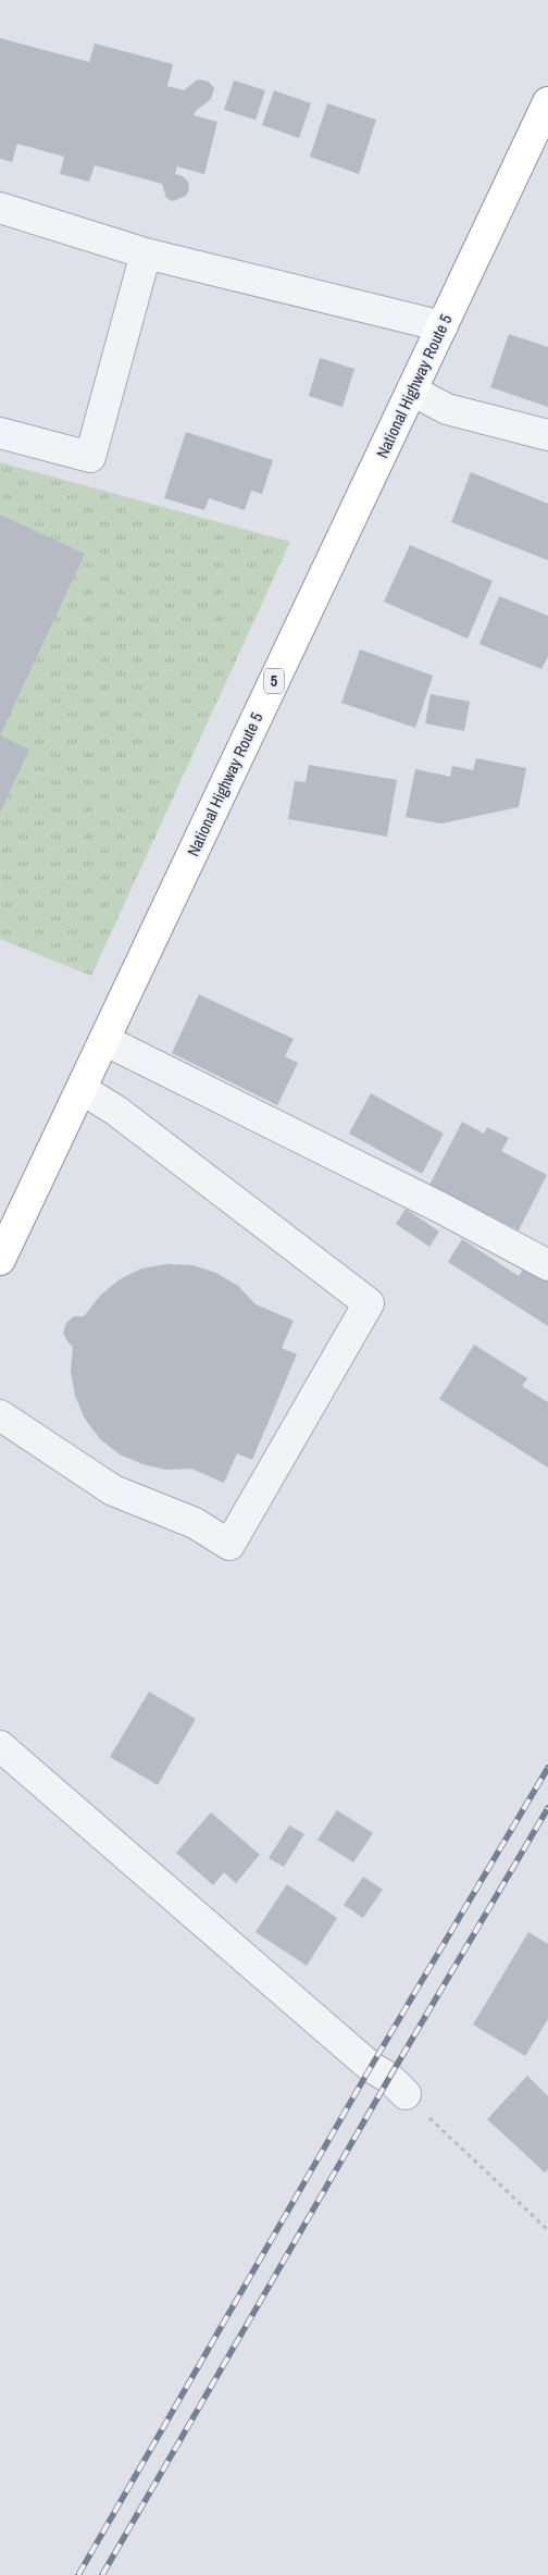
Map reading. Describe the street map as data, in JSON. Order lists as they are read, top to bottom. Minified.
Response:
{"streets":{"highway":["National Highway Route 5","5"]}}
